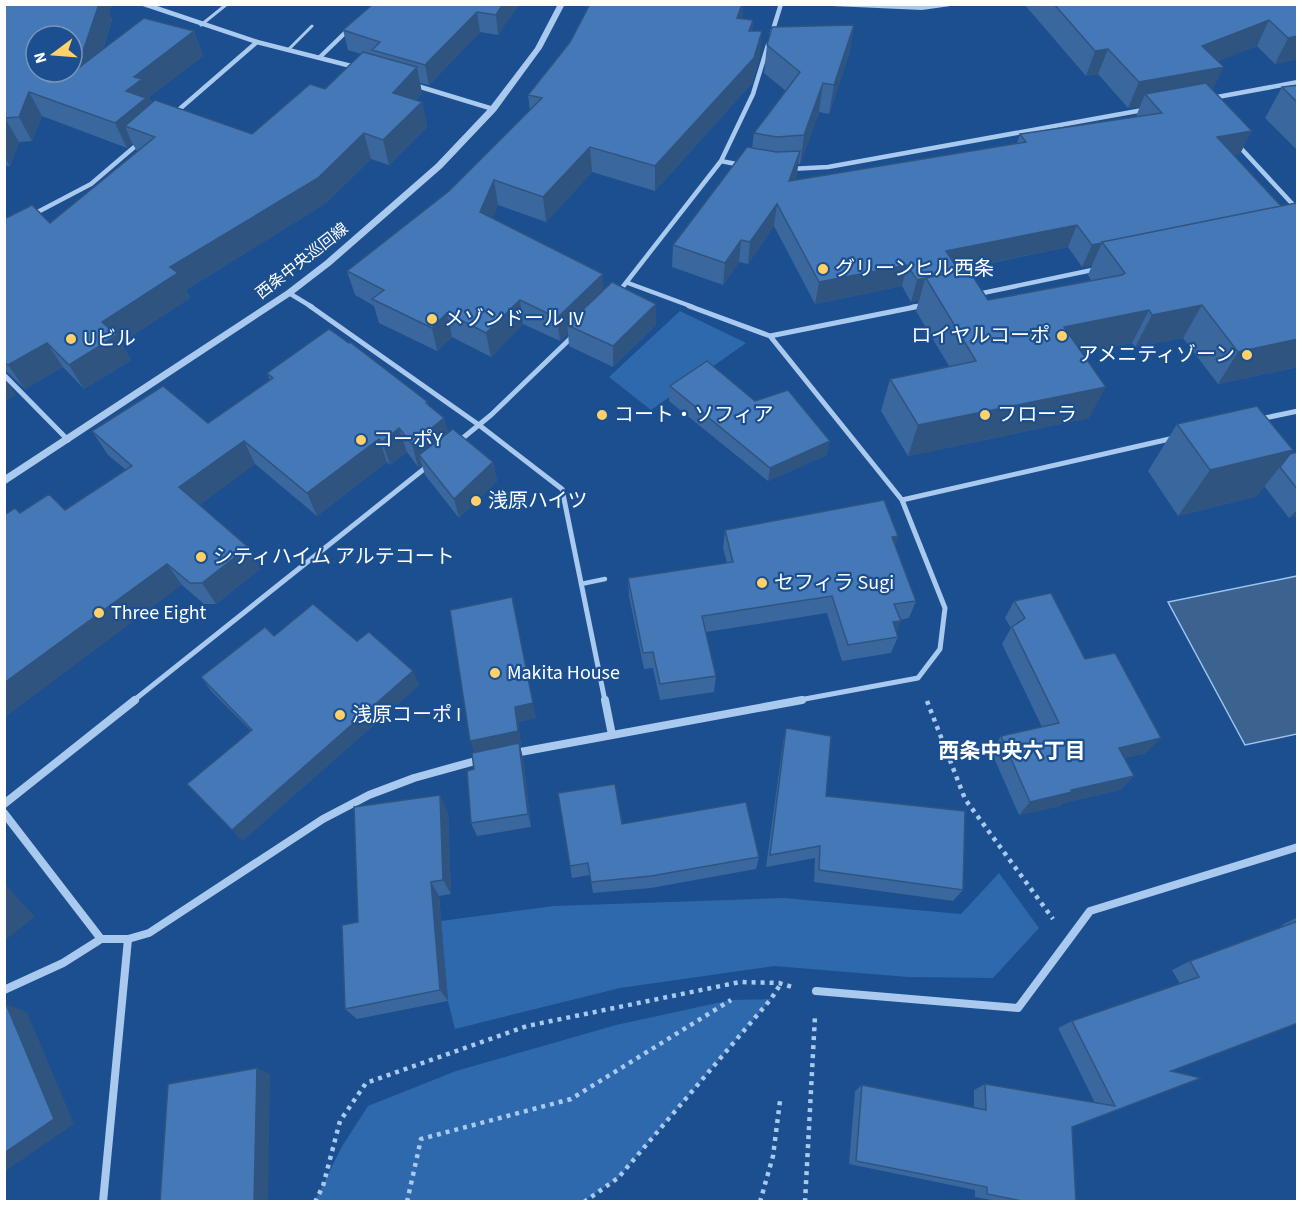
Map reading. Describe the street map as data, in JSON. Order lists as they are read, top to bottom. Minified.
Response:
{"streets":{"street":["西条中央巡回線"]},"districts":["西条中央六丁目"],"places":["グリーンヒル西条","メゾンドール IV","ロイヤルコーポ","Uビル","アメニティゾーン","コート・ソフィア","フローラ","コーポY","浅原ハイツ","シティハイム アルテコート","セフィラ Sugi","Three Eight","Makita House","浅原コーポ I"],"north":"left"}
